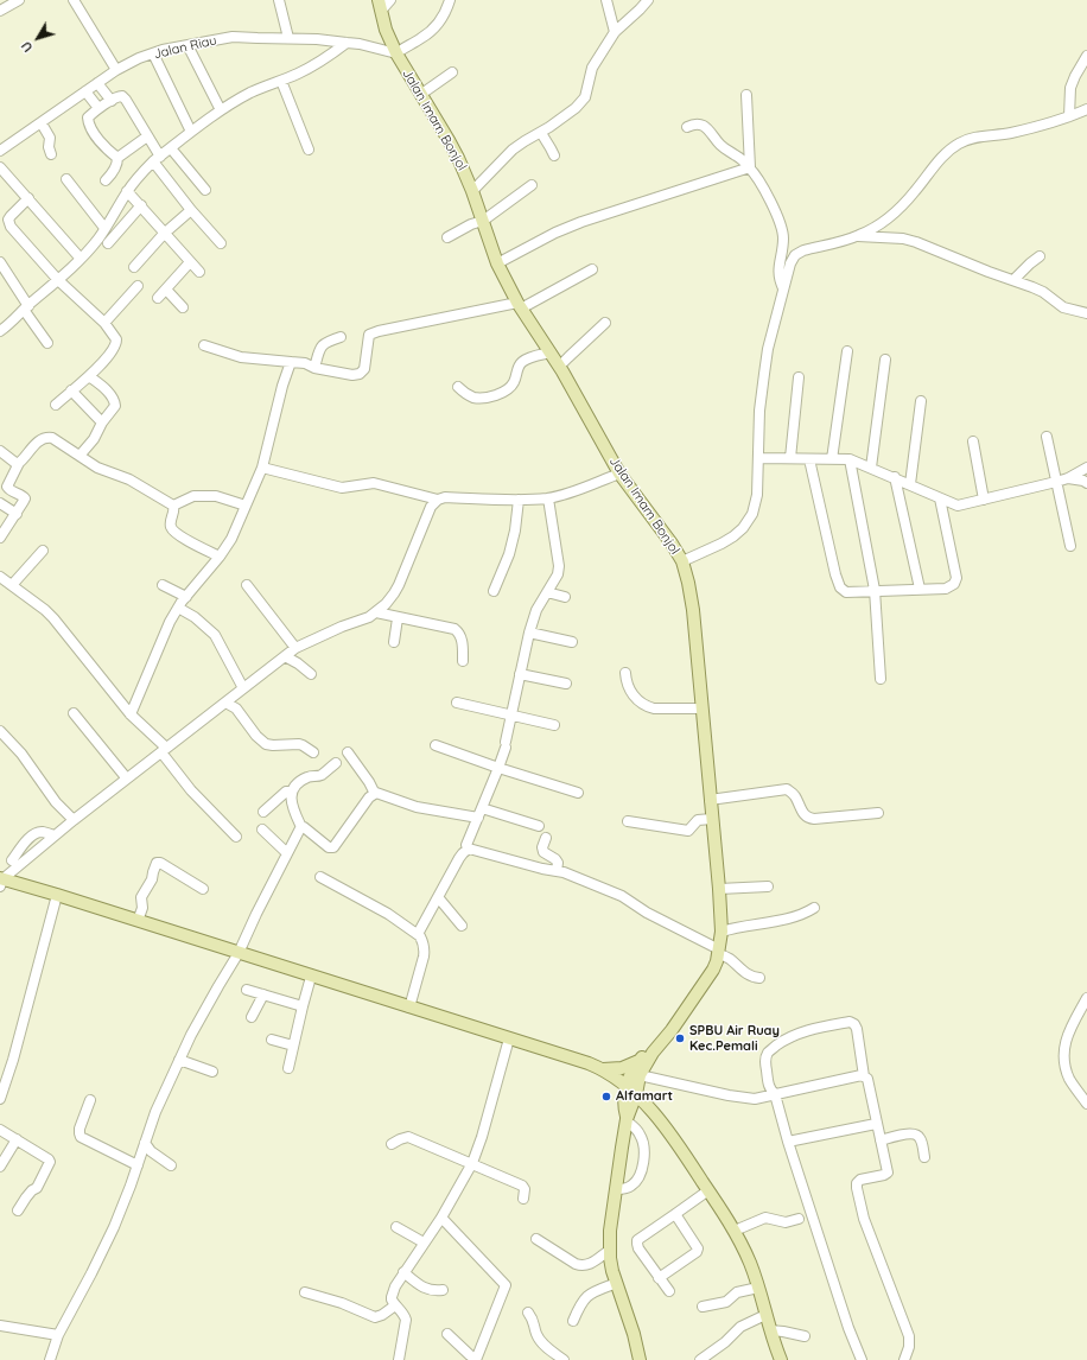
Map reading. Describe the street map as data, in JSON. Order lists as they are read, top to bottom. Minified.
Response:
{"streets":{"main road":["Jalan Imam Bonjol"],"street":["Jalan Riau"]},"crossings":[["Jalan Riau","Jalan Imam Bonjol"]],"places":["SPBU Air Ruay Kec.Pemali","Alfamart"],"north":"bottom left"}
